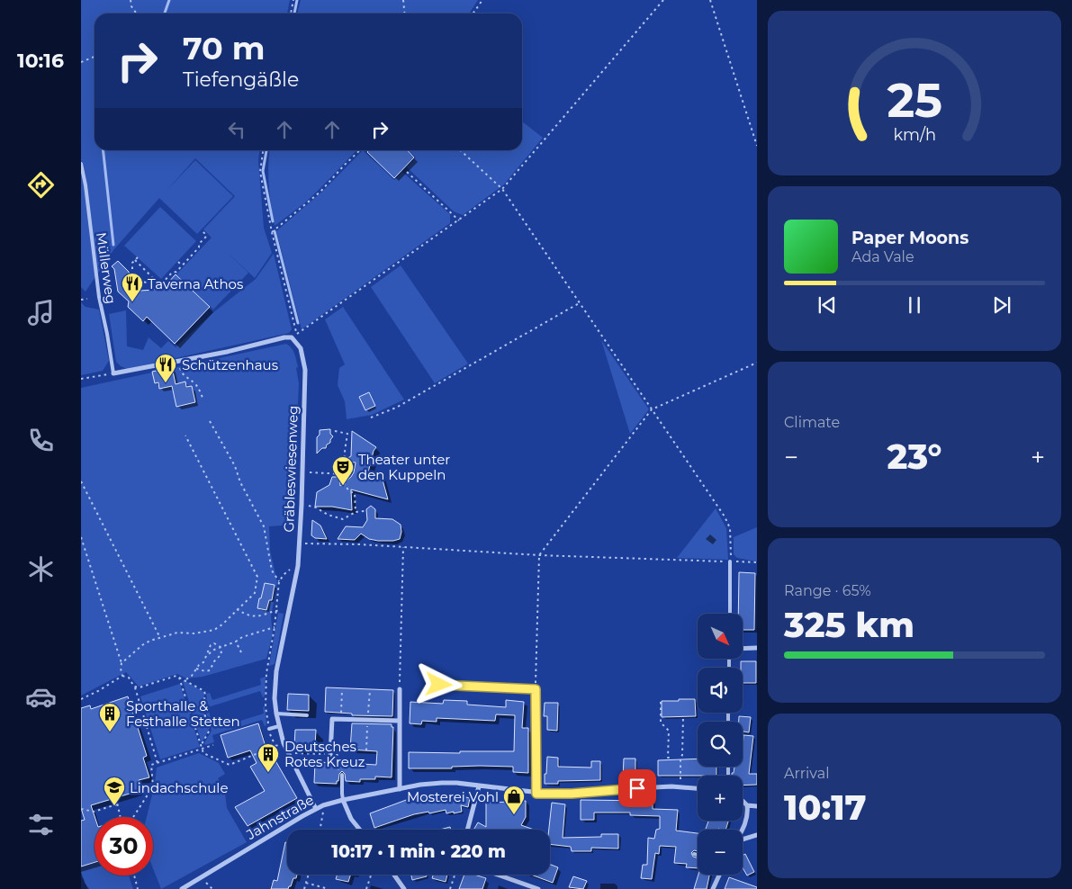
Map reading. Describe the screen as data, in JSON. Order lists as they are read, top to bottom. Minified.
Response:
{"streets":{"street":["Gräbleswiesenweg","Jahnstraße"],"lane":["Müllerweg"]},"crossings":[["Müllerweg","Gräbleswiesenweg"],["Gräbleswiesenweg","Jahnstraße"]],"places":{"restaurant":["Taverna Athos","Schützenhaus"],"theatre":["Theater unter den Kuppeln"],"building":["Sporthalle & Festhalle Stetten","Deutsches Rotes Kreuz"],"school or university":["Lindachschule"],"shop":["Mosterei Vohl"]},"north":"bottom right","page":{"tabs":"10:16","turn":["70 m","Tiefengäßle"],"song":["Paper Moons","Ada Vale"],"tile":["Climate",["Range · 65%","325 km"],["Arrival","10:17"]],"heat":["−","23°","+"],"map_buttons":["+","−"],"limit":"30","trip":"10:17 · 1 min · 220 m","gauge":["25","km/h"]}}
